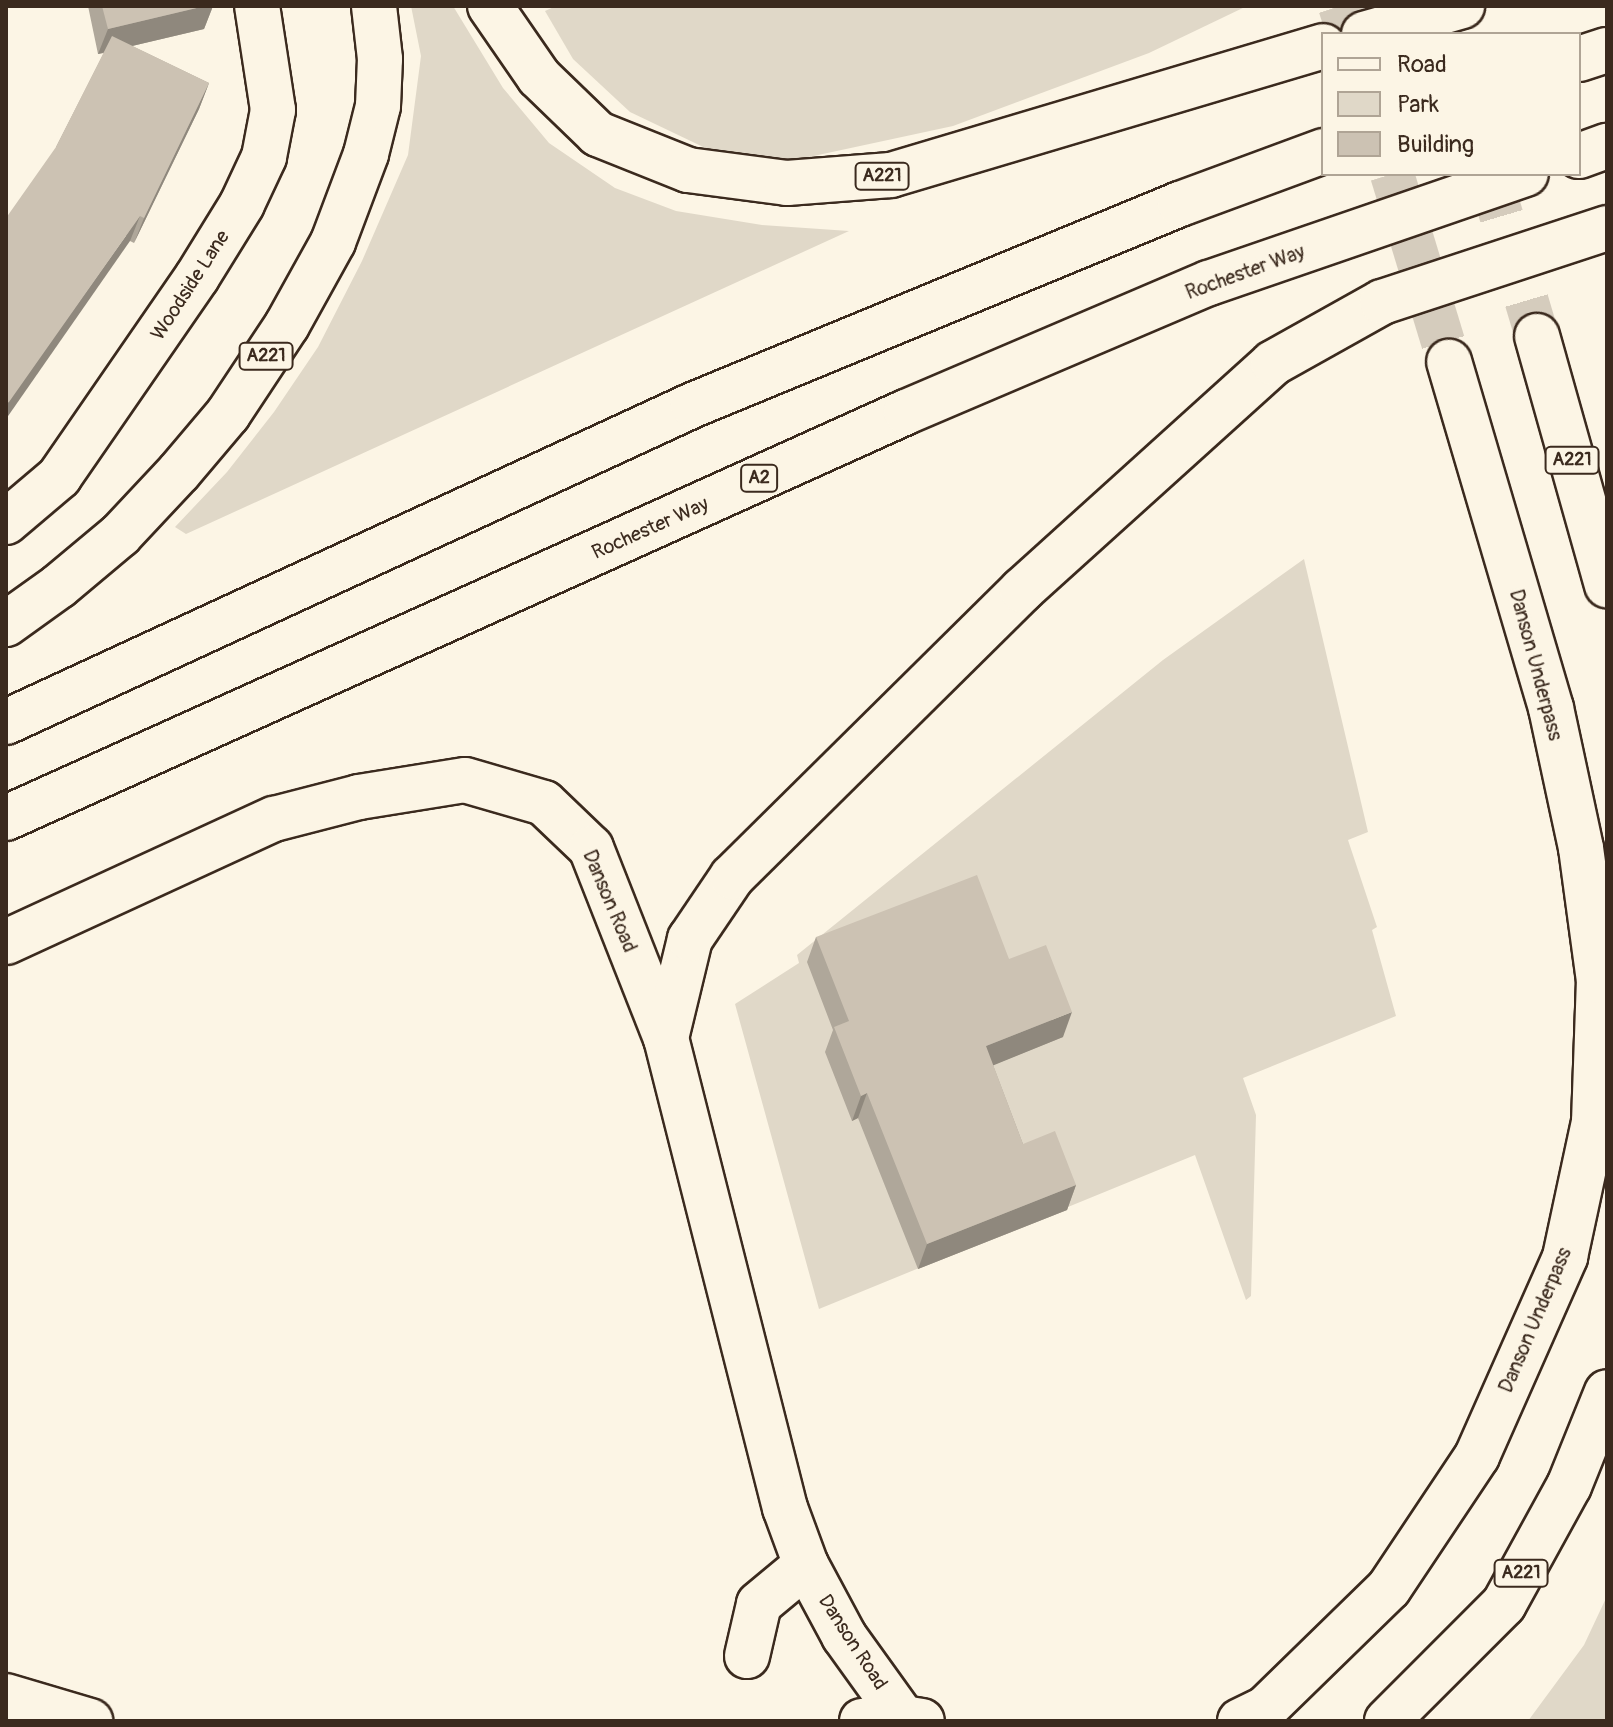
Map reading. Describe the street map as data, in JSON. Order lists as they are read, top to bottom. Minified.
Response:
{"streets":{"main road":["A221","Rochester Way","Woodside Lane","A2","Danson Underpass","Danson Road"]},"legend":["Road","Park","Building"]}
